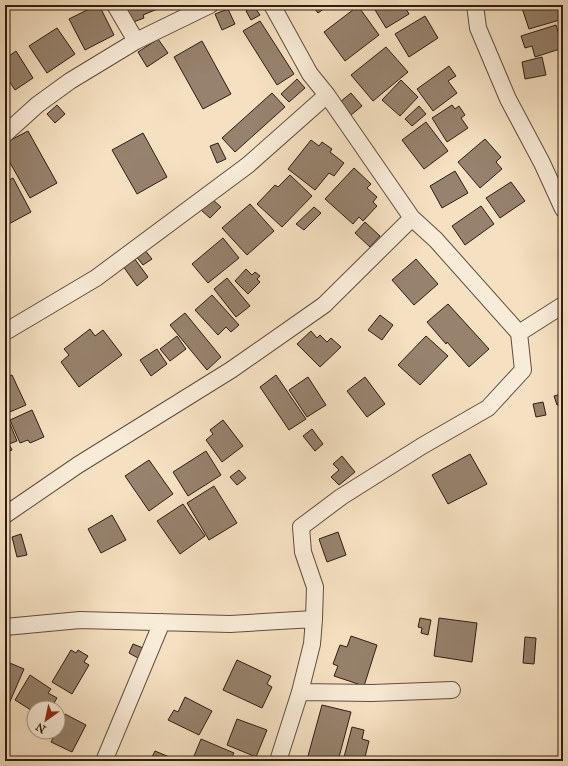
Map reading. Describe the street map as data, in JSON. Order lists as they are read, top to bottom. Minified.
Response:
{"north":"bottom left"}
